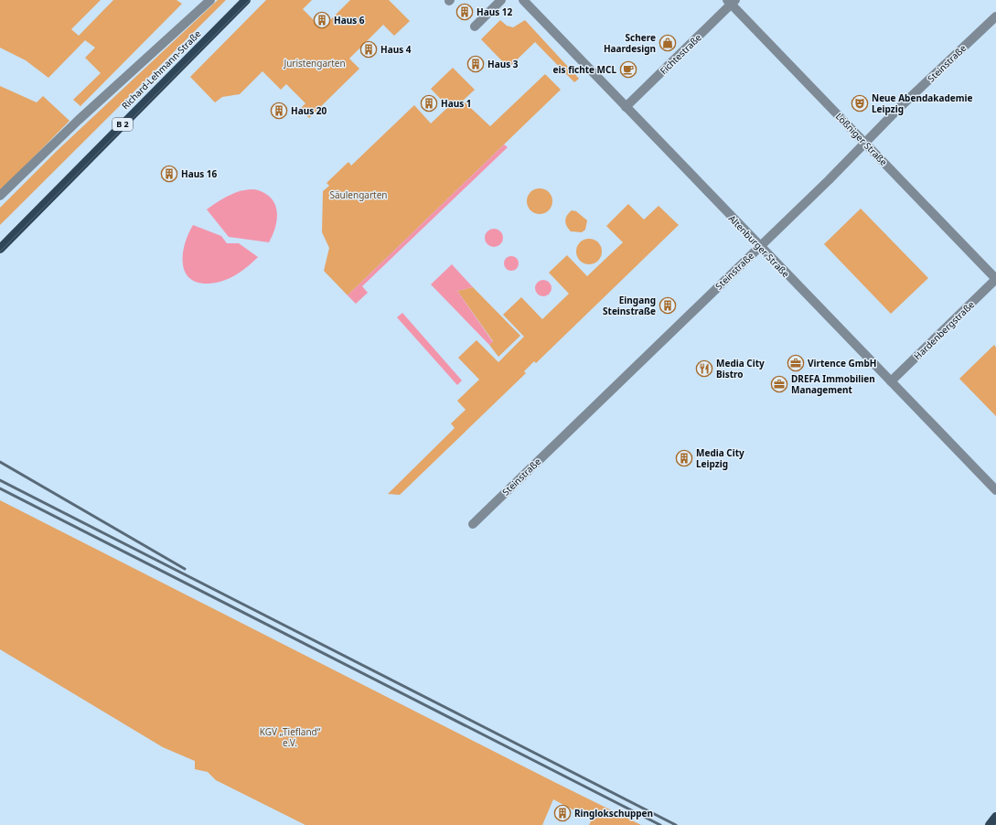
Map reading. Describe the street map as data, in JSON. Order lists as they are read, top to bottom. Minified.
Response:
{"streets":{"main road":["Richard-Lehmann-Straße","B 2"],"street":["Fichtestraße","Steinstraße","Lößniger Straße","Altenburger Straße","Hardenbergstraße"]},"crossings":[["Fichtestraße","Lößniger Straße"],["Fichtestraße","Altenburger Straße"],["Steinstraße","Lößniger Straße"],["Steinstraße","Altenburger Straße"],["Lößniger Straße","Hardenbergstraße"],["Altenburger Straße","Hardenbergstraße"]],"parks":["Juristengarten","Säulengarten","KGV „Tiefland“ e.V."],"places":{"building":["Haus 12","Haus 6","Haus 4","Haus 3","Haus 1","Haus 20","Haus 16","Eingang Steinstraße","Media City Leipzig","Ringlokschuppen"],"shop":["Schere Haardesign"],"cafe":["eis fichte MCL"],"theatre":["Neue Abendakademie Leipzig"],"office":["Virtence GmbH","DREFA Immobilien Management"],"restaurant":["Media City Bistro"]}}
